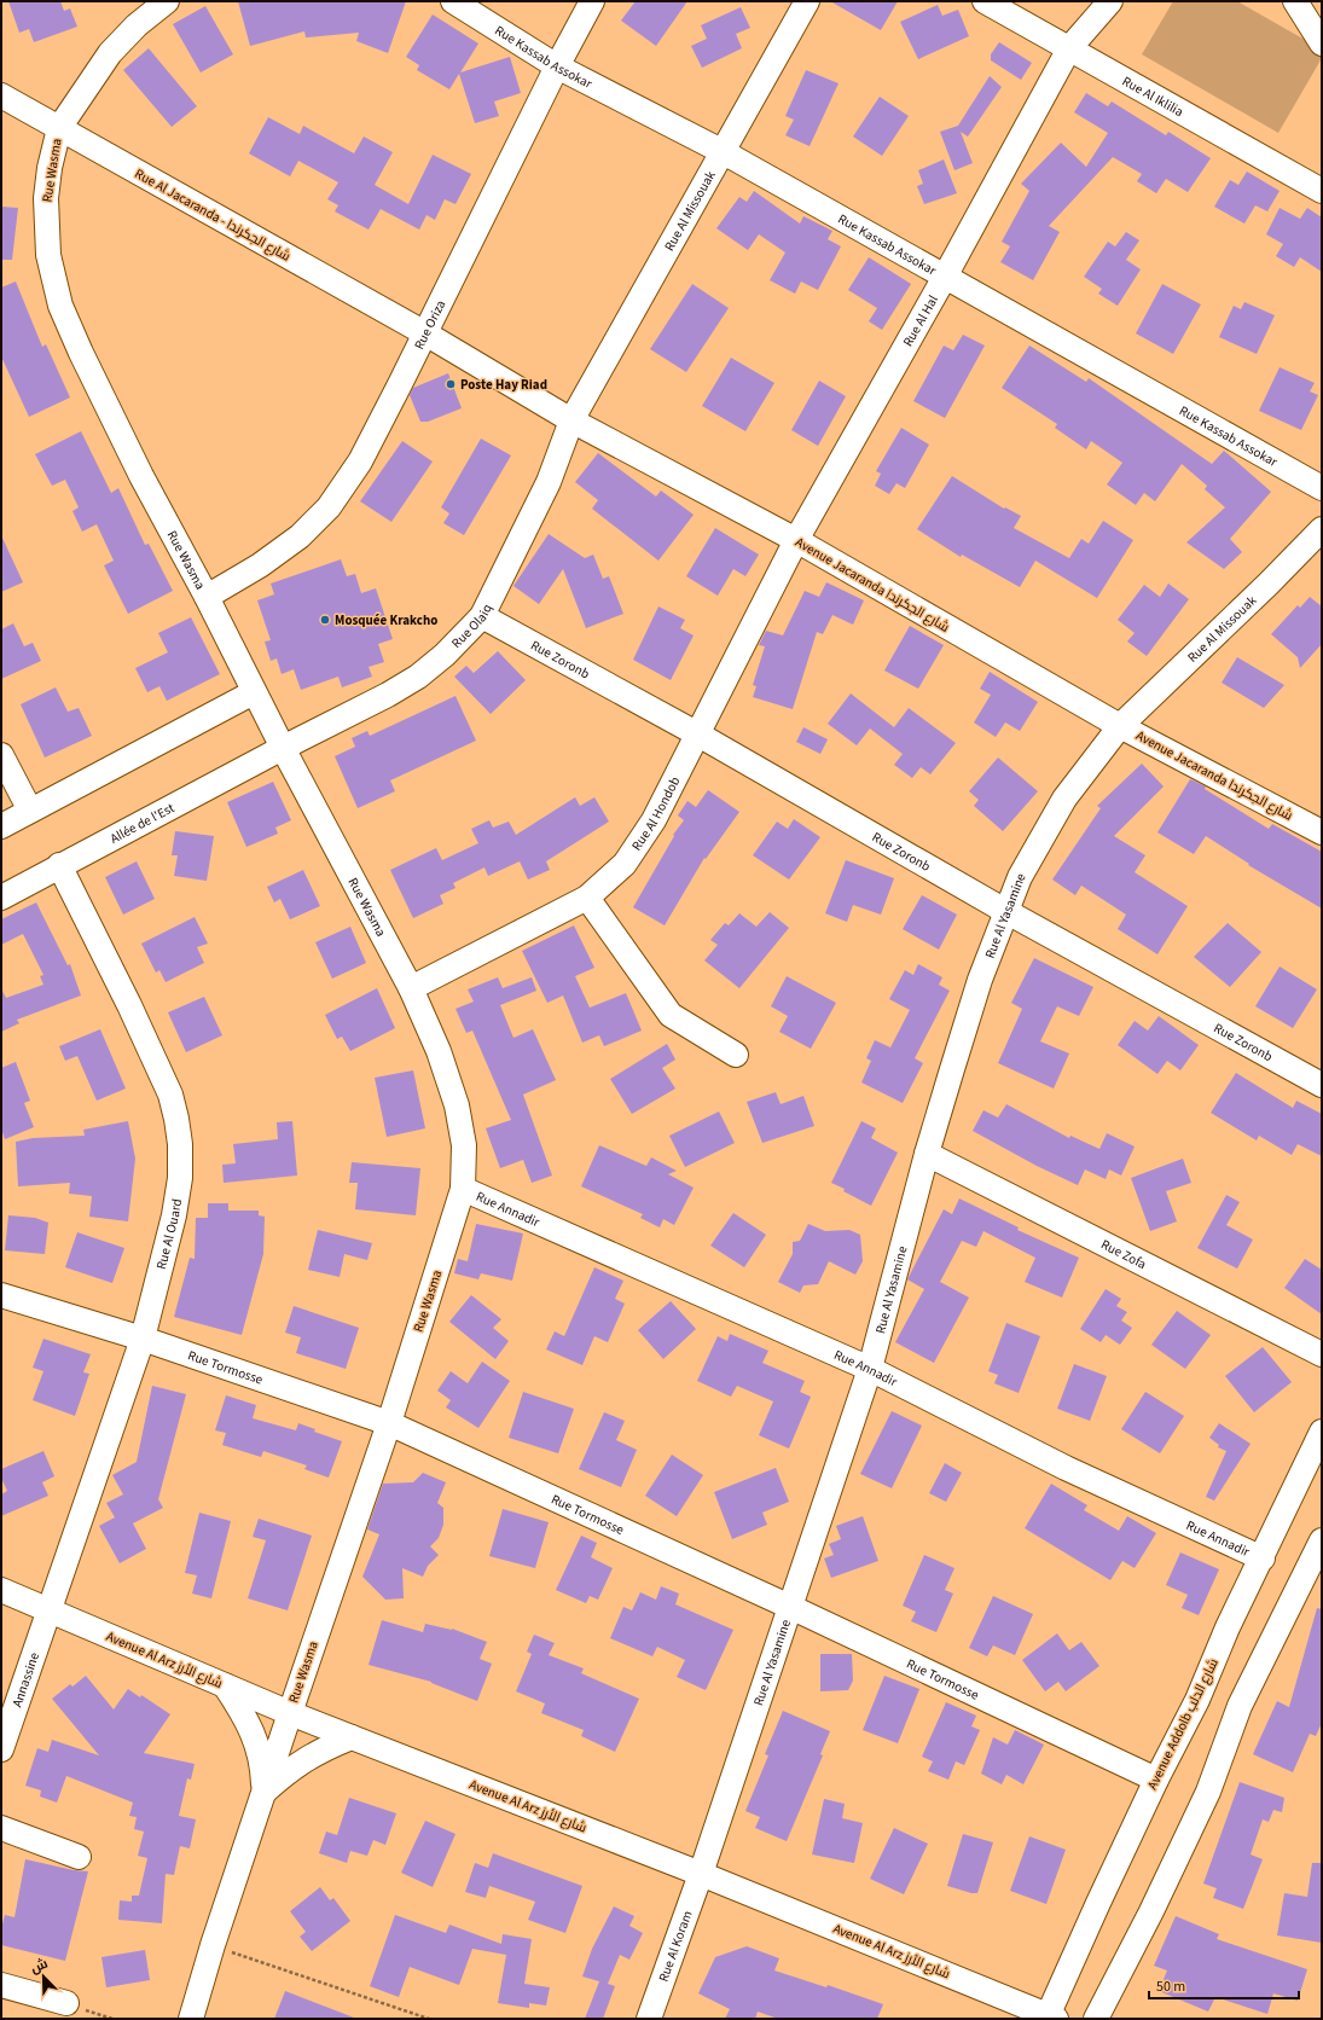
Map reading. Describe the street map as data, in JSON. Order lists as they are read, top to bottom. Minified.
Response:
{"streets":{"street":["Rue Kassab Assokar","Rue Al Iklilia","Rue Wasma","Rue Al Missouak","Rue Al Jacaranda - شارع الجكرندا","Rue Al Hal","Rue Oriza","Avenue Jacaranda شارع الجكرندا","Rue Olaiq","Rue Zoronb","Rue Al Hondob","Allée de l'Est","Rue Al Yasamine","Rue Annadir","Rue Al Ouard","Rue Zofa","Rue Tormosse","Avenue Al Arz شارع الأرز","Annassine","Avenue Addolb شارع الدلب","Rue Al Koram"]},"crossings":[["Rue Kassab Assokar","Rue Al Missouak"],["Rue Kassab Assokar","Rue Al Hal"],["Rue Kassab Assokar","Rue Oriza"],["Rue Al Iklilia","Rue Al Hal"],["Rue Wasma","Rue Al Jacaranda - شارع الجكرندا"],["Rue Wasma","Rue Oriza"],["Rue Wasma","Rue Olaiq"],["Rue Wasma","Rue Al Hondob"],["Rue Wasma","Allée de l'Est"],["Rue Wasma","Rue Annadir"],["Rue Wasma","Rue Tormosse"],["Rue Wasma","Avenue Al Arz شارع الأرز"],["Rue Al Missouak","Avenue Jacaranda شارع الجكرندا"],["Rue Al Missouak","Rue Olaiq"],["Rue Al Missouak","Rue Al Yasamine"],["Rue Al Jacaranda - شارع الجكرندا","Rue Oriza"],["Rue Al Jacaranda - شارع الجكرندا","Avenue Jacaranda شارع الجكرندا"],["Rue Al Hal","Avenue Jacaranda شارع الجكرندا"],["Rue Al Hal","Rue Al Hondob"],["Rue Oriza","Avenue Jacaranda شارع الجكرندا"],["Avenue Jacaranda شارع الجكرندا","Rue Olaiq"],["Avenue Jacaranda شارع الجكرندا","Rue Al Hondob"],["Avenue Jacaranda شارع الجكرندا","Rue Al Yasamine"],["Rue Olaiq","Rue Zoronb"],["Rue Olaiq","Allée de l'Est"],["Rue Zoronb","Rue Al Hondob"],["Rue Zoronb","Rue Al Yasamine"],["Allée de l'Est","Rue Al Ouard"],["Rue Al Yasamine","Rue Annadir"],["Rue Al Yasamine","Rue Zofa"],["Rue Al Yasamine","Rue Tormosse"],["Rue Al Yasamine","Avenue Al Arz شارع الأرز"],["Rue Al Yasamine","Rue Al Koram"],["Rue Annadir","Avenue Addolb شارع الدلب"],["Rue Al Ouard","Rue Tormosse"],["Rue Al Ouard","Avenue Al Arz شارع الأرز"],["Rue Al Ouard","Annassine"],["Rue Tormosse","Avenue Addolb شارع الدلب"],["Avenue Al Arz شارع الأرز","Annassine"],["Avenue Al Arz شارع الأرز","Avenue Addolb شارع الدلب"],["Avenue Al Arz شارع الأرز","Rue Al Koram"]],"places":["Poste Hay Riad","Mosquée Krakcho"],"scale_bar":"50 m","north":"top left"}
